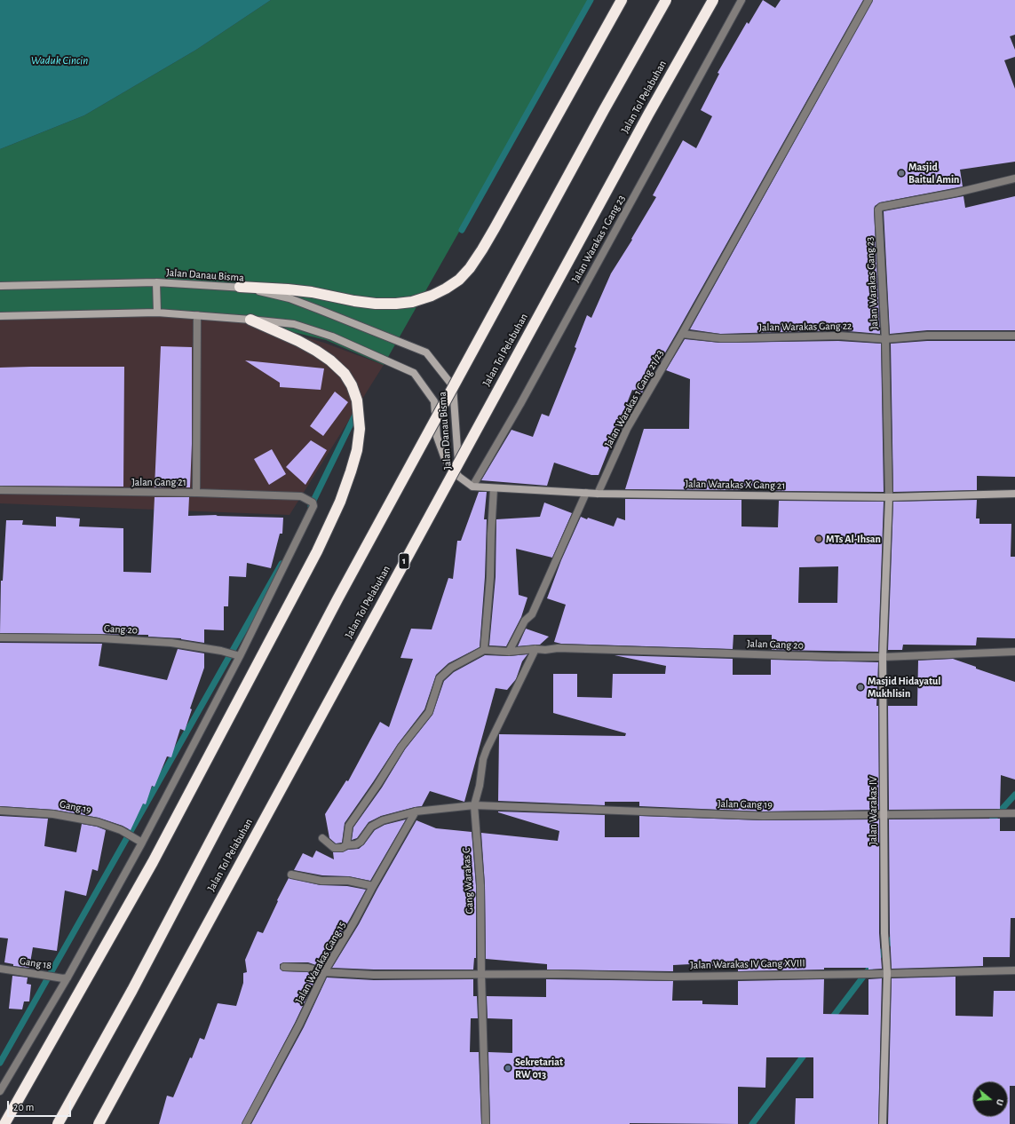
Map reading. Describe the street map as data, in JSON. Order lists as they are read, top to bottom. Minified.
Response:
{"streets":{"highway":["Jalan Tol Pelabuhan","1"],"street":["Jalan Warakas 1 Gang 23","Jalan Danau Bisma","Jalan Warakas Gang 23","Jalan Warakas Gang 22","Jalan Warakas 1 Gang 21/23","Jalan Gang 21","Jalan Warakas X Gang 21","Gang 20","Jalan Gang 20","Jalan Gang 19","Gang 19","Jalan Warakas IV","Gang Warakas C","Jalan Warakas Gang 15","Gang 18","Jalan Warakas IV Gang XVIII"]},"crossings":[["Jalan Warakas 1 Gang 23","Jalan Warakas X Gang 21"],["Jalan Danau Bisma","Jalan Warakas X Gang 21"],["Jalan Warakas Gang 23","Jalan Warakas Gang 22"],["Jalan Warakas Gang 23","Jalan Warakas X Gang 21"],["Jalan Warakas Gang 23","Jalan Warakas IV"],["Jalan Warakas Gang 22","Jalan Warakas 1 Gang 21/23"],["Jalan Warakas 1 Gang 21/23","Jalan Warakas X Gang 21"],["Jalan Gang 21","Gang 20"],["Jalan Warakas X Gang 21","Jalan Warakas IV"],["Jalan Gang 20","Jalan Warakas IV"],["Jalan Gang 20","Gang Warakas C"],["Jalan Gang 19","Jalan Warakas IV"],["Jalan Gang 19","Gang Warakas C"],["Jalan Gang 19","Jalan Warakas Gang 15"],["Jalan Warakas IV","Jalan Warakas IV Gang XVIII"],["Gang Warakas C","Jalan Warakas IV Gang XVIII"],["Jalan Warakas Gang 15","Jalan Warakas IV Gang XVIII"]],"water":["Waduk Cincin"],"places":["Masjid Baitul Amin","MTs Al-Ihsan","Masjid Hidayatul Mukhlisin","Sekretariat RW 013"],"scale_bar":"20 m","north":"right"}
